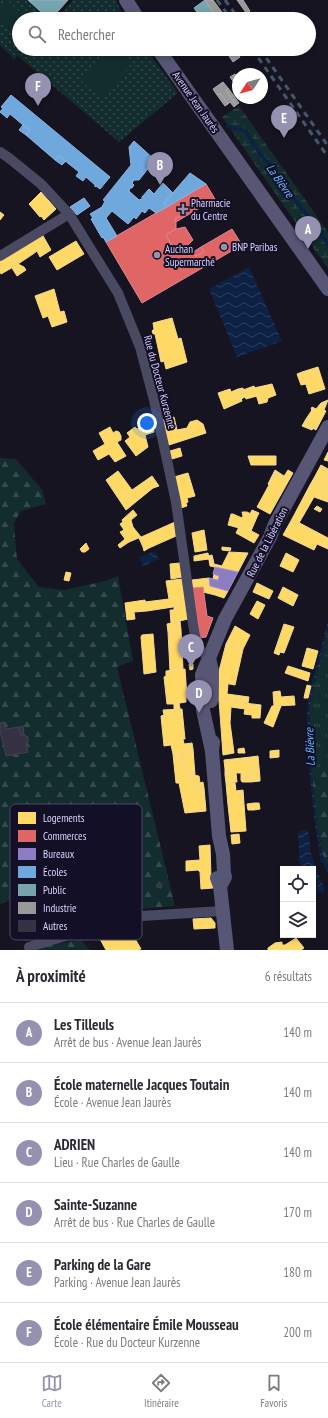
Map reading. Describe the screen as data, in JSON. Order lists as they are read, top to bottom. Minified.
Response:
{"streets":{"main road":["Avenue Jean Jaurès","Rue de la Libération"],"street":["Rue du Docteur Kurzenne"]},"crossings":[["Rue du Docteur Kurzenne","Rue de la Libération"]],"water":["La Bièvre"],"places":{"health":["Pharmacie du Centre"],"other":["BNP Paribas","Auchan Supermarché"]},"legend":["Logements","Commerces","Bureaux","Écoles","Public","Industrie","Autres"],"north":"bottom left","page":{"search":"Rechercher","pins":["F","E","B","A","C","D"],"heading":["À proximité","6 résultats"],"list":[{"mark":"A","name":"Les Tilleuls","note":"Arrêt de bus · Avenue Jean Jaurès","value":"140 m"},{"mark":"B","name":"École maternelle Jacques Toutain","note":"École · Avenue Jean Jaurès","value":"140 m"},{"mark":"C","name":"ADRIEN","note":"Lieu · Rue Charles de Gaulle","value":"140 m"},{"mark":"D","name":"Sainte-Suzanne","note":"Arrêt de bus · Rue Charles de Gaulle","value":"170 m"},{"mark":"E","name":"Parking de la Gare","note":"Parking · Avenue Jean Jaurès","value":"180 m"},{"mark":"F","name":"École élémentaire Émile Mousseau","note":"École · Rue du Docteur Kurzenne","value":"200 m"}],"nav":["Carte","Itinéraire","Favoris"]}}
